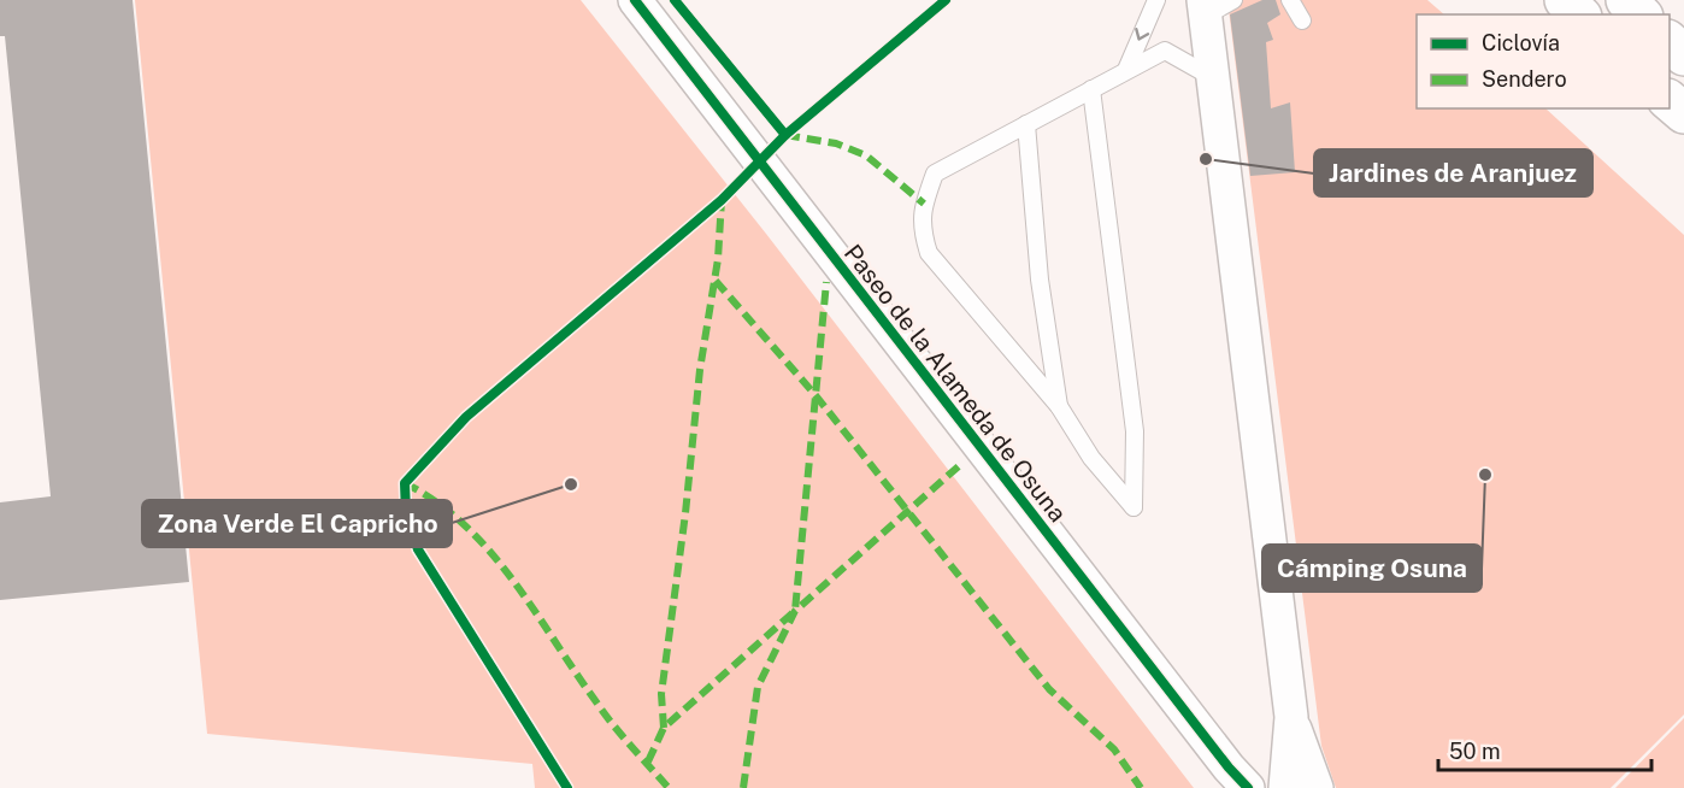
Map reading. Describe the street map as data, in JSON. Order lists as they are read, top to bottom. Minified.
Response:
{"streets":{"street":["Paseo de la Alameda de Osuna"]},"places":["Jardines de Aranjuez","Cámping Osuna","Zona Verde El Capricho"],"legend":["Ciclovía","Sendero"],"scale_bar":"50 m"}
